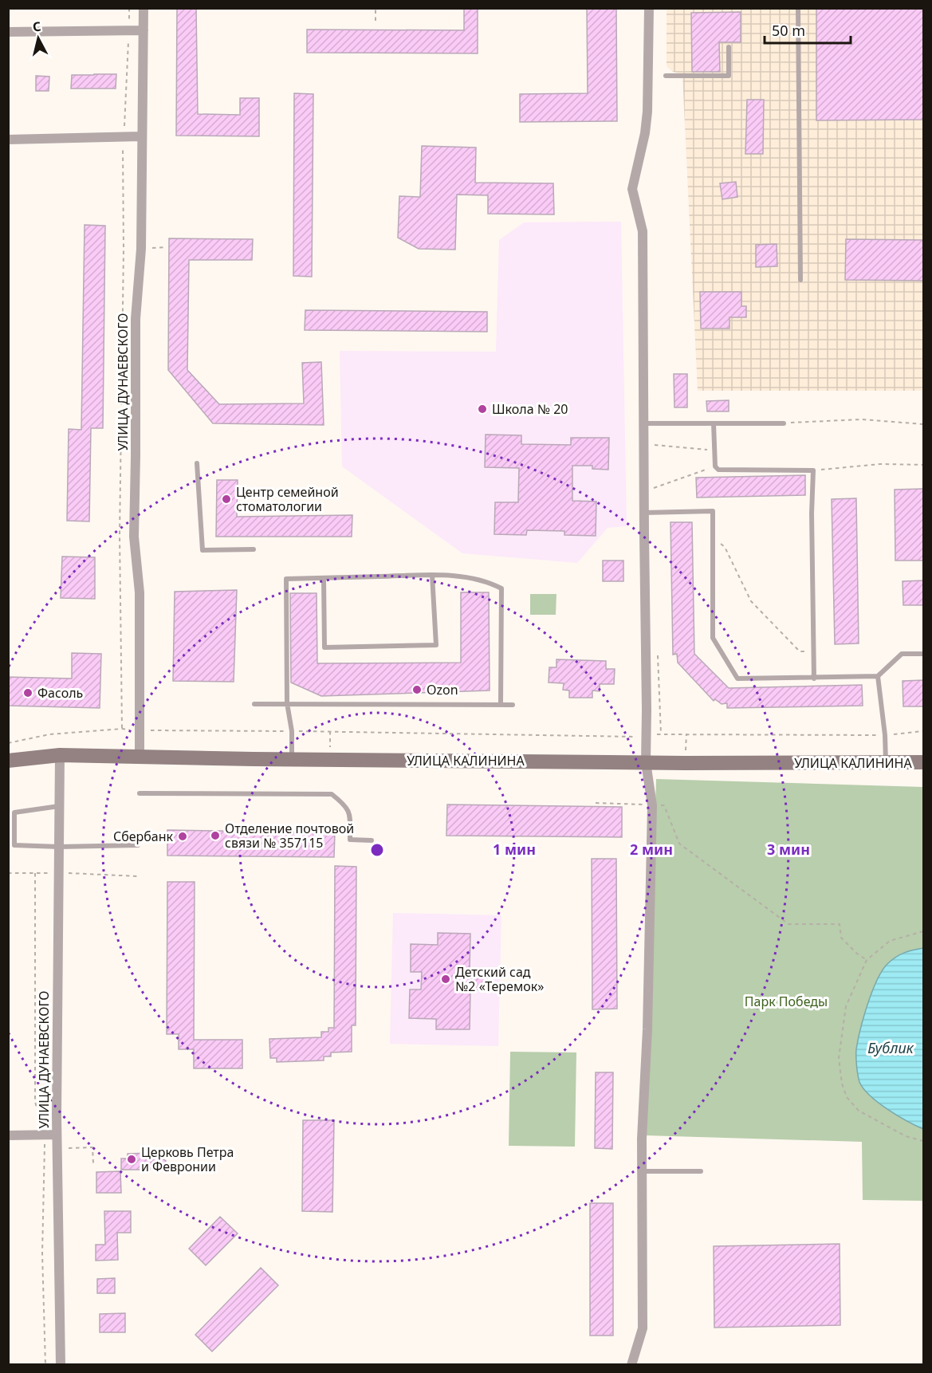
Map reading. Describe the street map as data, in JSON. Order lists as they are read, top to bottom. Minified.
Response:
{"streets":{"main road":["УЛИЦА КАЛИНИНА"],"street":["УЛИЦА ДУНАЕВСКОГО"]},"crossings":[["УЛИЦА ДУНАЕВСКОГО","УЛИЦА КАЛИНИНА"]],"water":["Бублик"],"parks":["Парк Победы"],"places":["Школа № 20","Центр cемейной cтоматологии","Ozon","Фасоль","Отделение почтовой связи № 357115","Сбербанк","Детский сад №2 «Теремок»","Церковь Петра и Февронии"],"scale_bar":"50 m","north":"top","rings":["1 мин","2 мин","3 мин"]}
